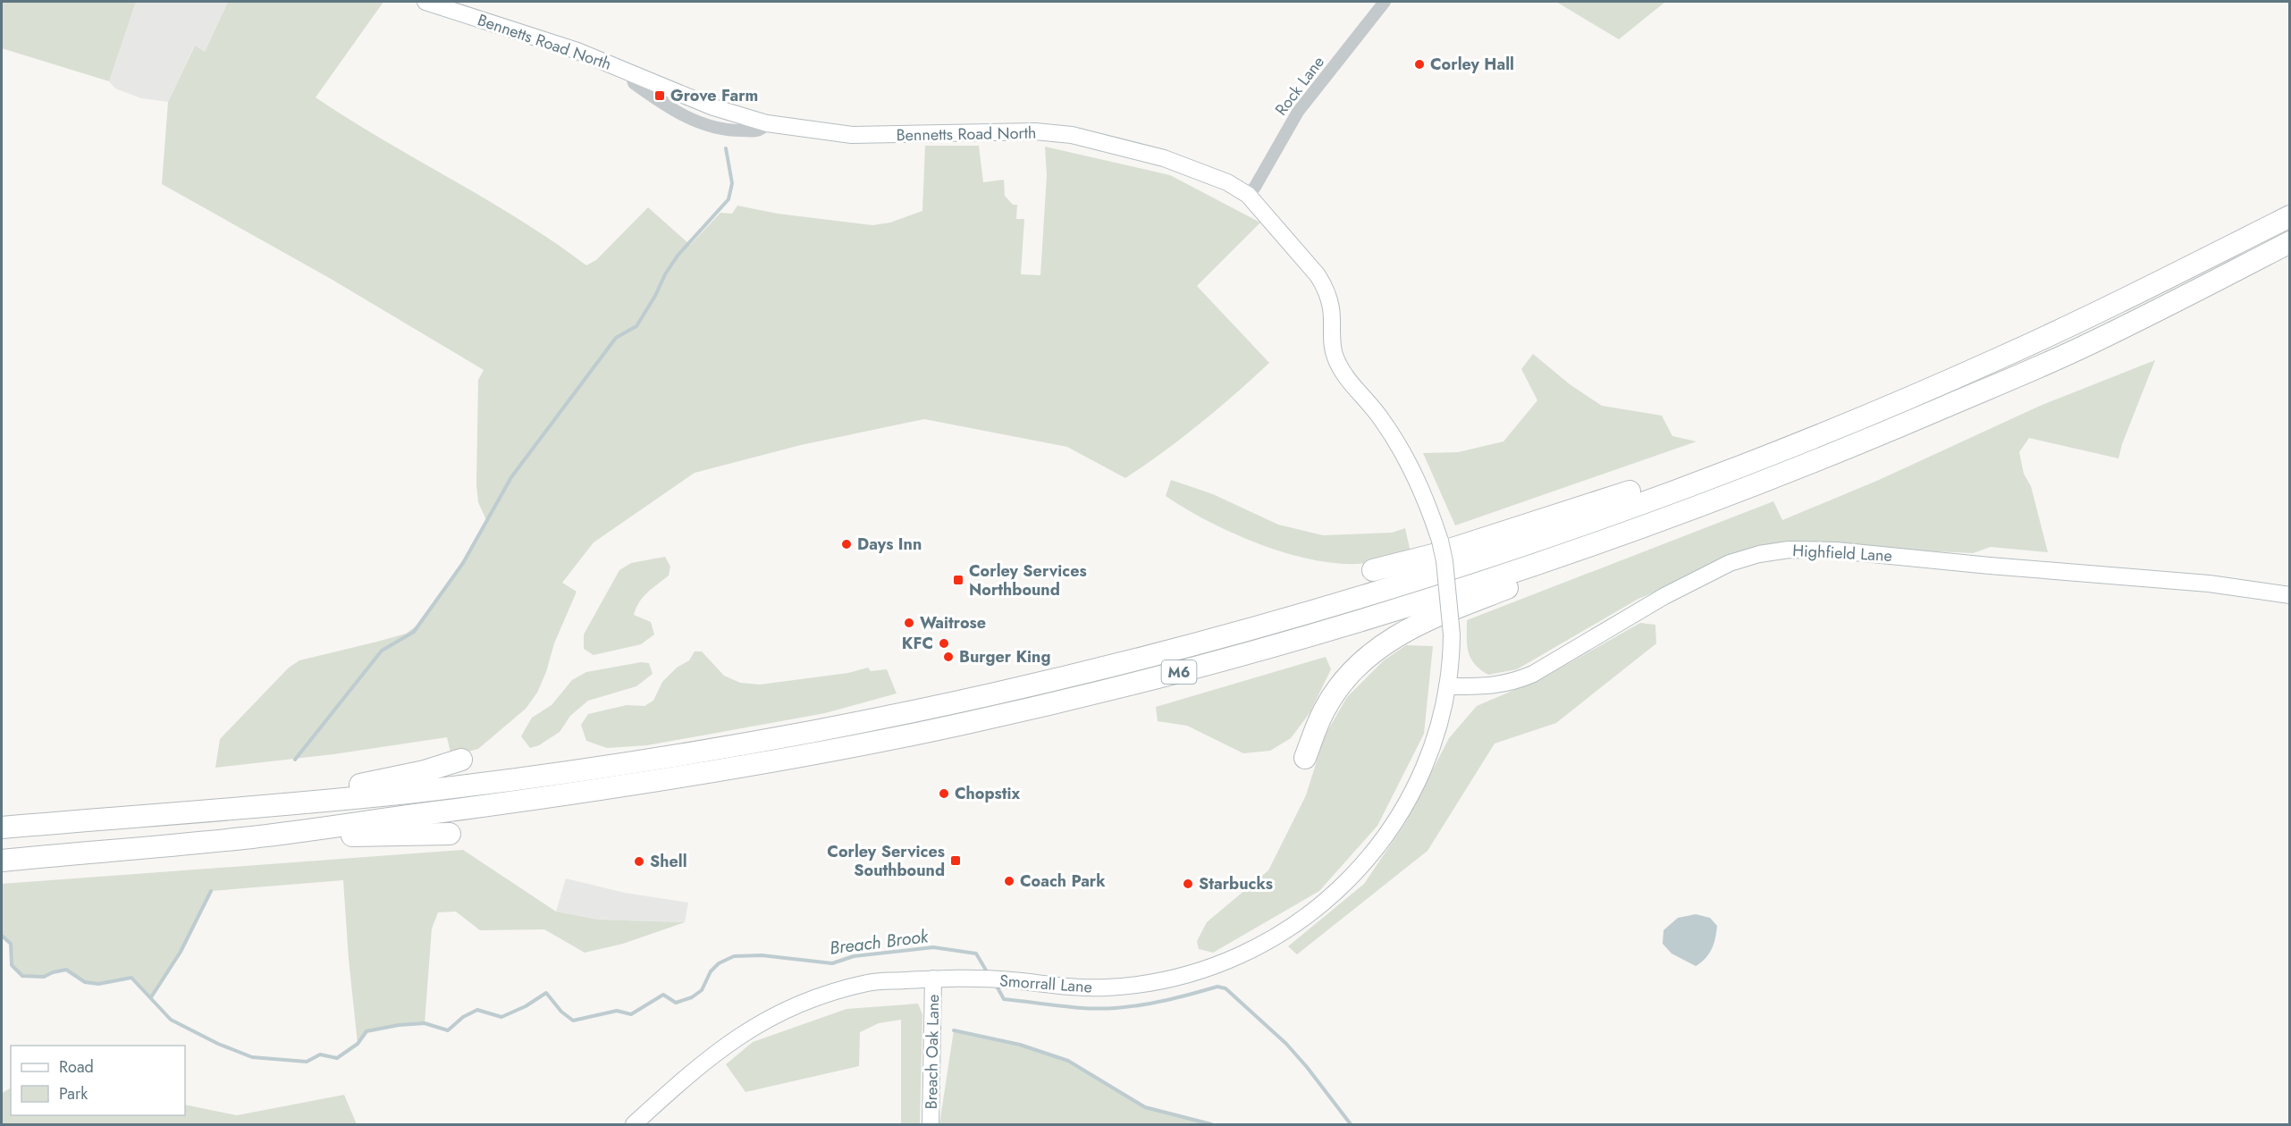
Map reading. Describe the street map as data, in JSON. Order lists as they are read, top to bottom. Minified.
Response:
{"streets":{"highway":["M6"],"street":["Bennetts Road North","Rock Lane","Highfield Lane","Smorrall Lane","Breach Oak Lane"]},"crossings":[["Bennetts Road North","Rock Lane"],["Bennetts Road North","Highfield Lane"],["Bennetts Road North","Smorrall Lane"],["Highfield Lane","Smorrall Lane"],["Smorrall Lane","Breach Oak Lane"]],"water":["Breach Brook"],"places":{"other":["Corley Hall","Days Inn","Waitrose","KFC","Burger King","Chopstix","Shell","Coach Park","Starbucks"],"transit":["Grove Farm","Corley Services Northbound","Corley Services Southbound"]},"legend":["Road","Park"]}
